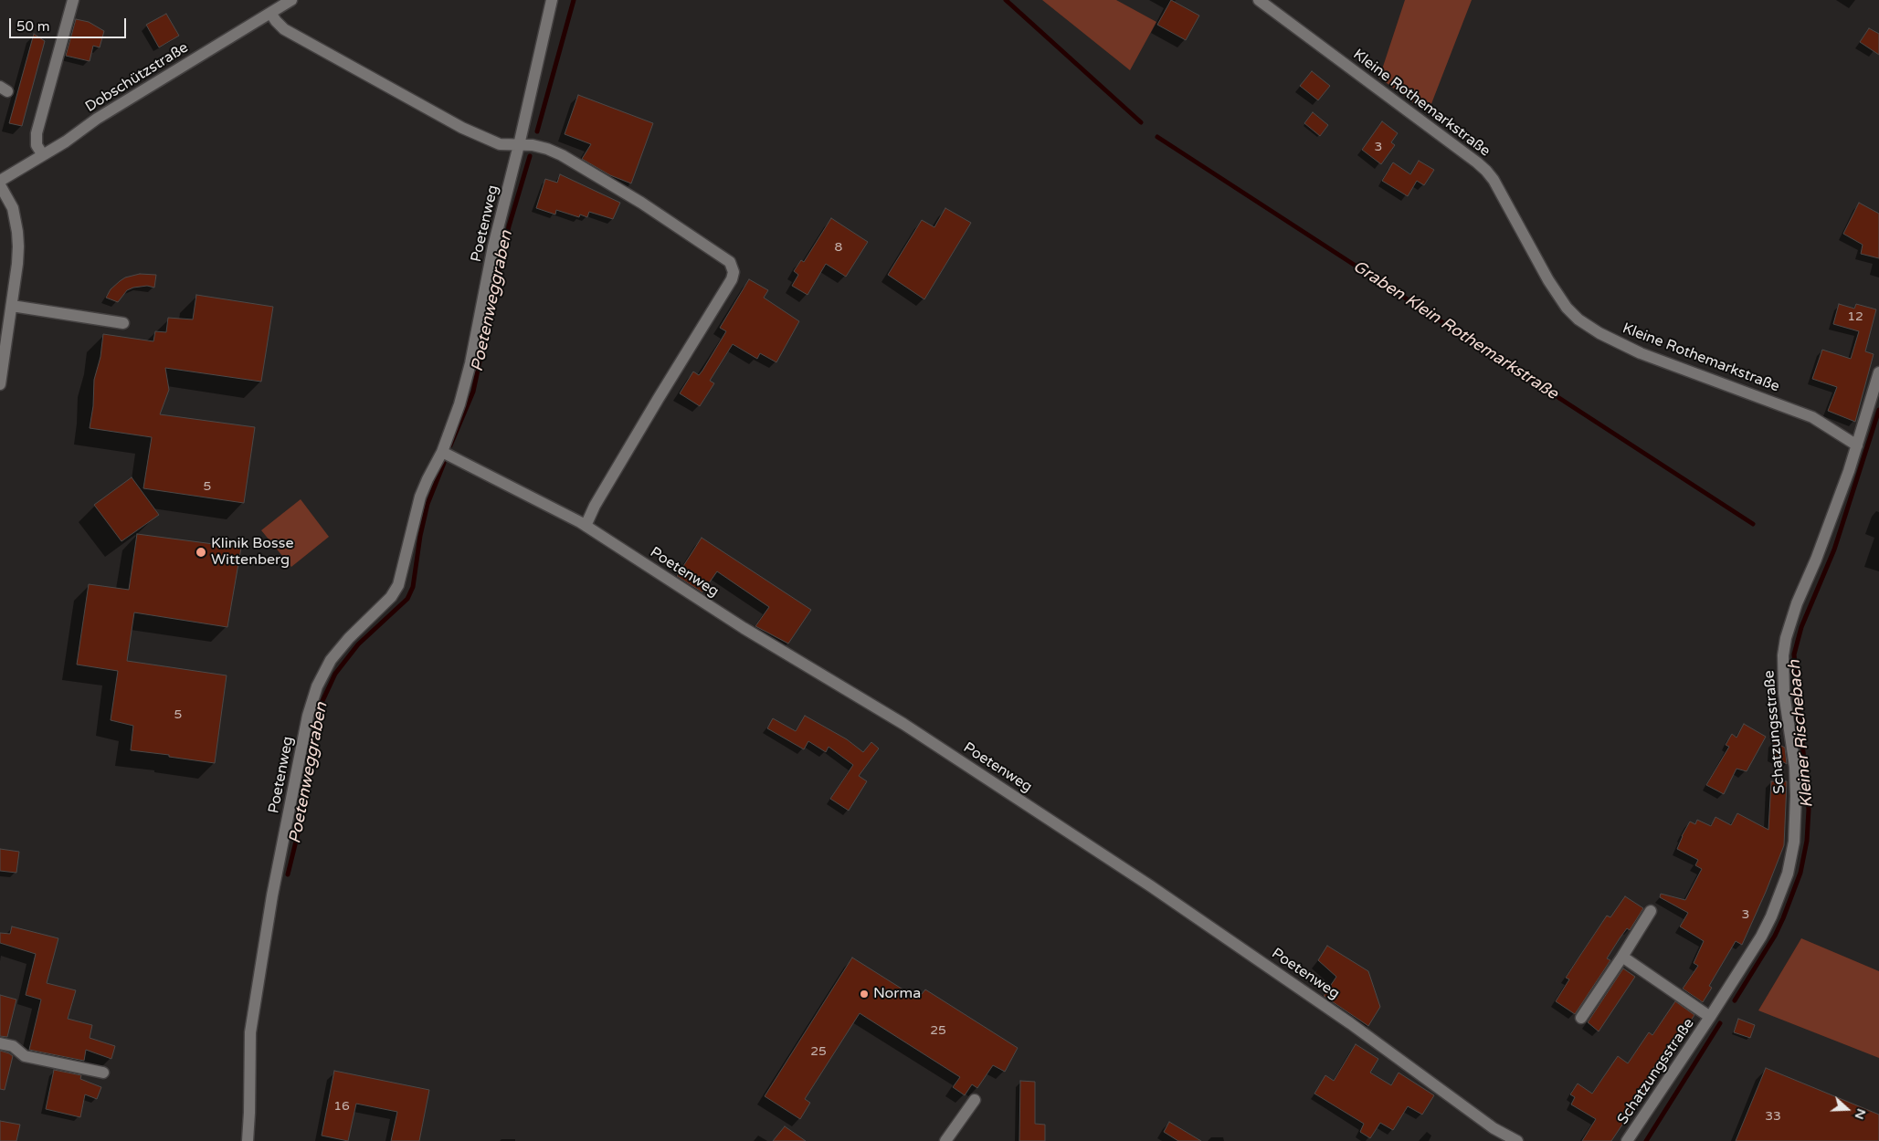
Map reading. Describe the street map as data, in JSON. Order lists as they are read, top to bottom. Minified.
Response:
{"streets":{"street":["Dobschützstraße","Kleine Rothemarkstraße","Poetenweg","Schatzungsstraße"]},"crossings":[["Kleine Rothemarkstraße","Schatzungsstraße"]],"water":["Poetenweggraben","Graben Klein Rothemarkstraße","Kleiner Rischebach"],"places":["Klinik Bosse Wittenberg","Norma"],"house_numbers":["3","8","12","5","5","3","25","25","16","33"],"scale_bar":"50 m","north":"right"}
